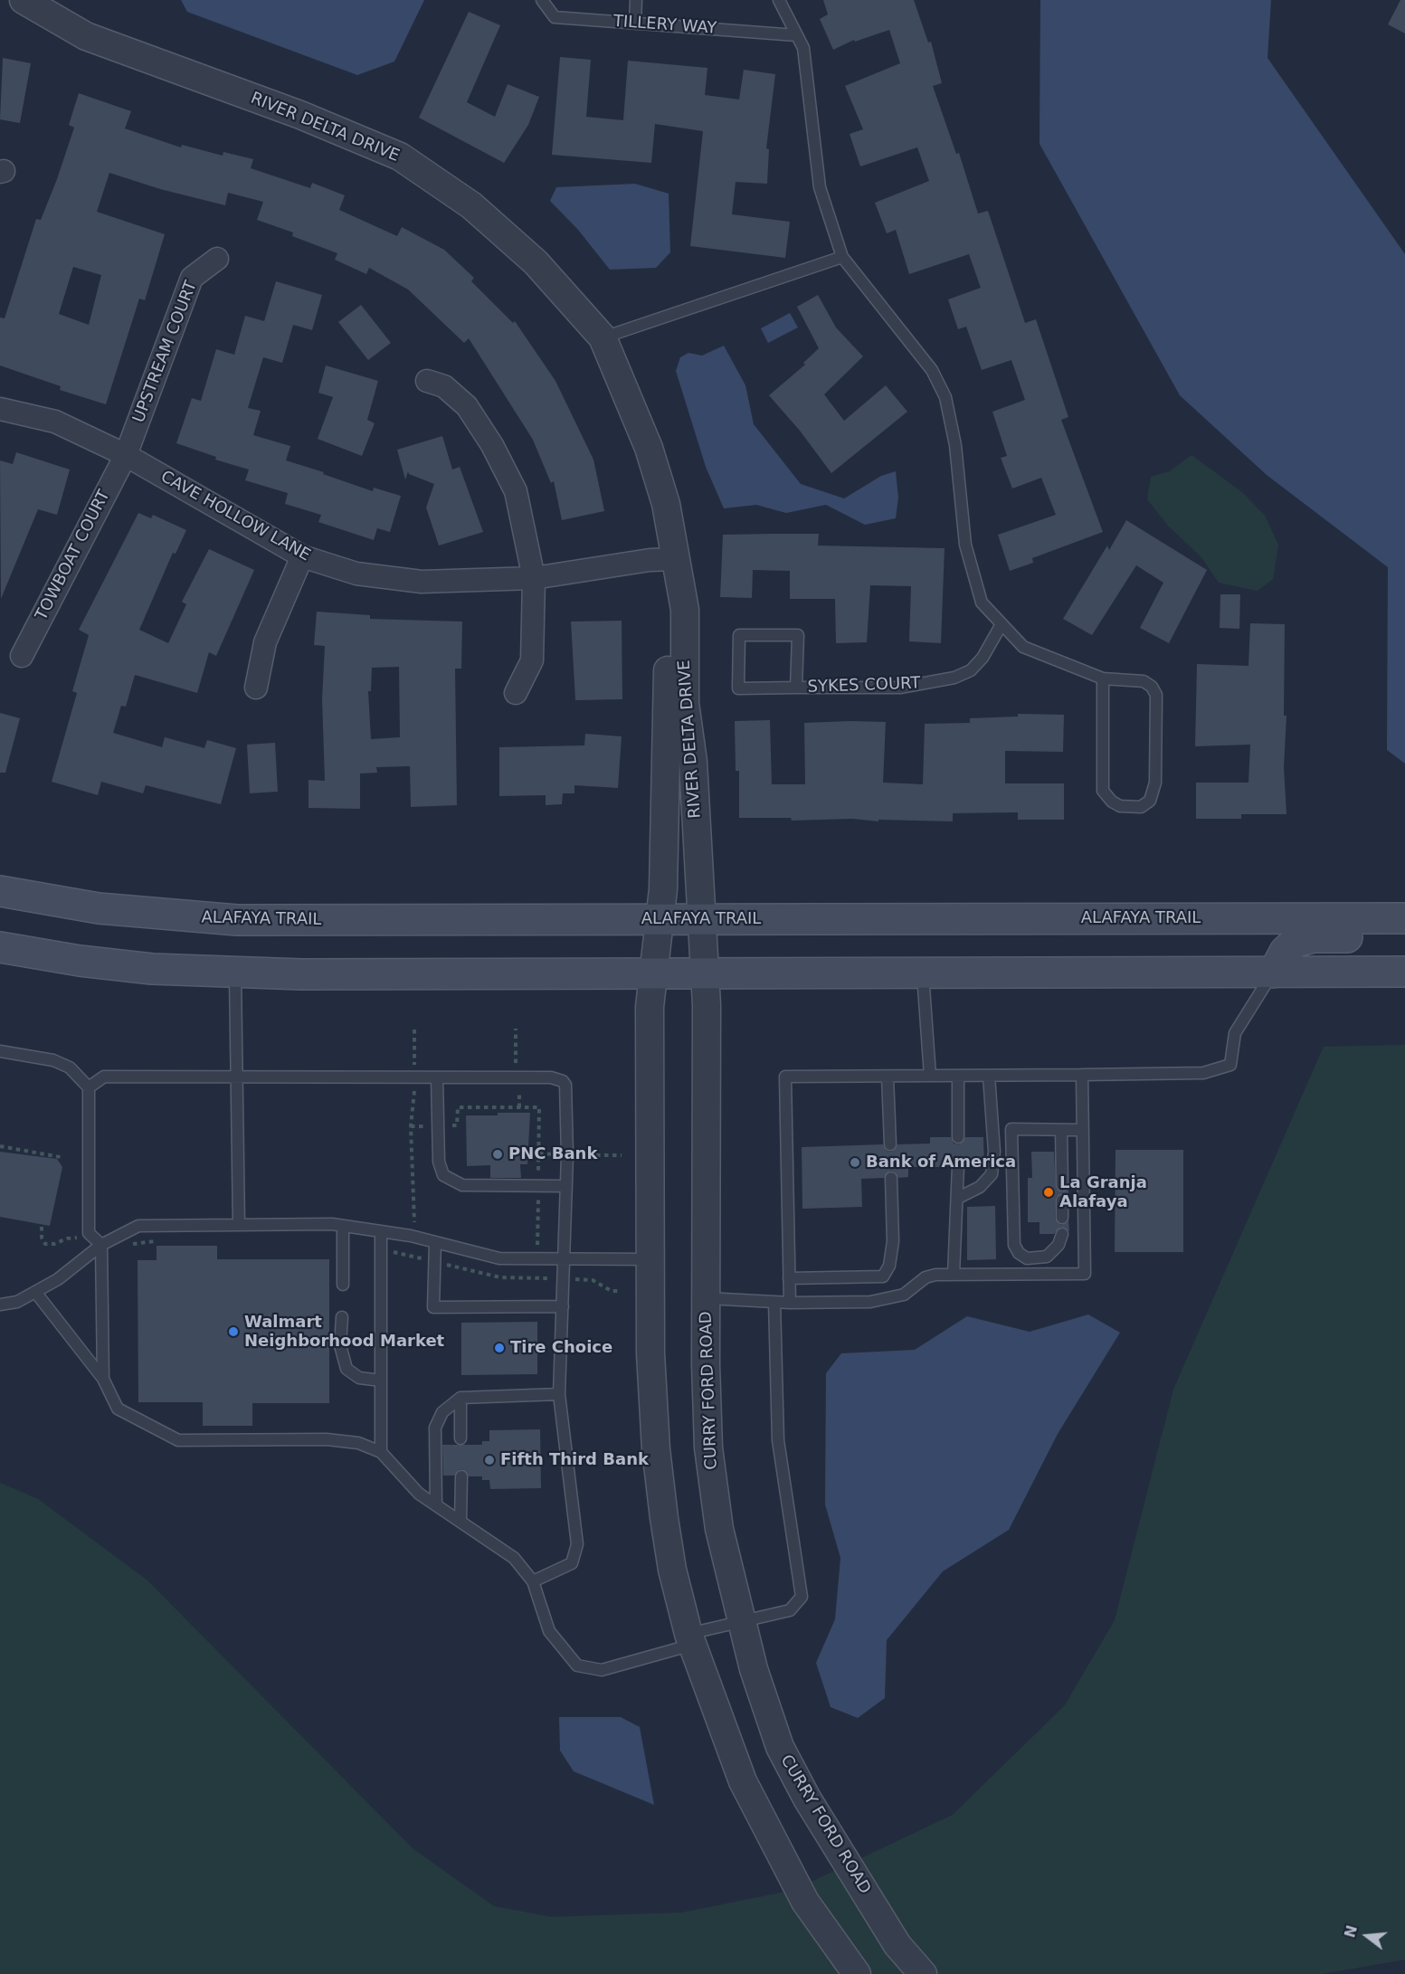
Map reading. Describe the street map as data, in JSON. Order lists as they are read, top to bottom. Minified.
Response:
{"streets":{"main road":["ALAFAYA TRAIL"],"street":["RIVER DELTA DRIVE","UPSTREAM COURT","CAVE HOLLOW LANE","TOWBOAT COURT","CURRY FORD ROAD"],"lane":["TILLERY WAY","SYKES COURT"]},"crossings":[["RIVER DELTA DRIVE","CAVE HOLLOW LANE"],["RIVER DELTA DRIVE","ALAFAYA TRAIL"],["RIVER DELTA DRIVE","CURRY FORD ROAD"],["UPSTREAM COURT","CAVE HOLLOW LANE"],["UPSTREAM COURT","TOWBOAT COURT"],["CAVE HOLLOW LANE","TOWBOAT COURT"],["ALAFAYA TRAIL","CURRY FORD ROAD"]],"places":["PNC Bank","Bank of America","La Granja Alafaya","Walmart Neighborhood Market","Tire Choice","Fifth Third Bank"],"north":"left"}
